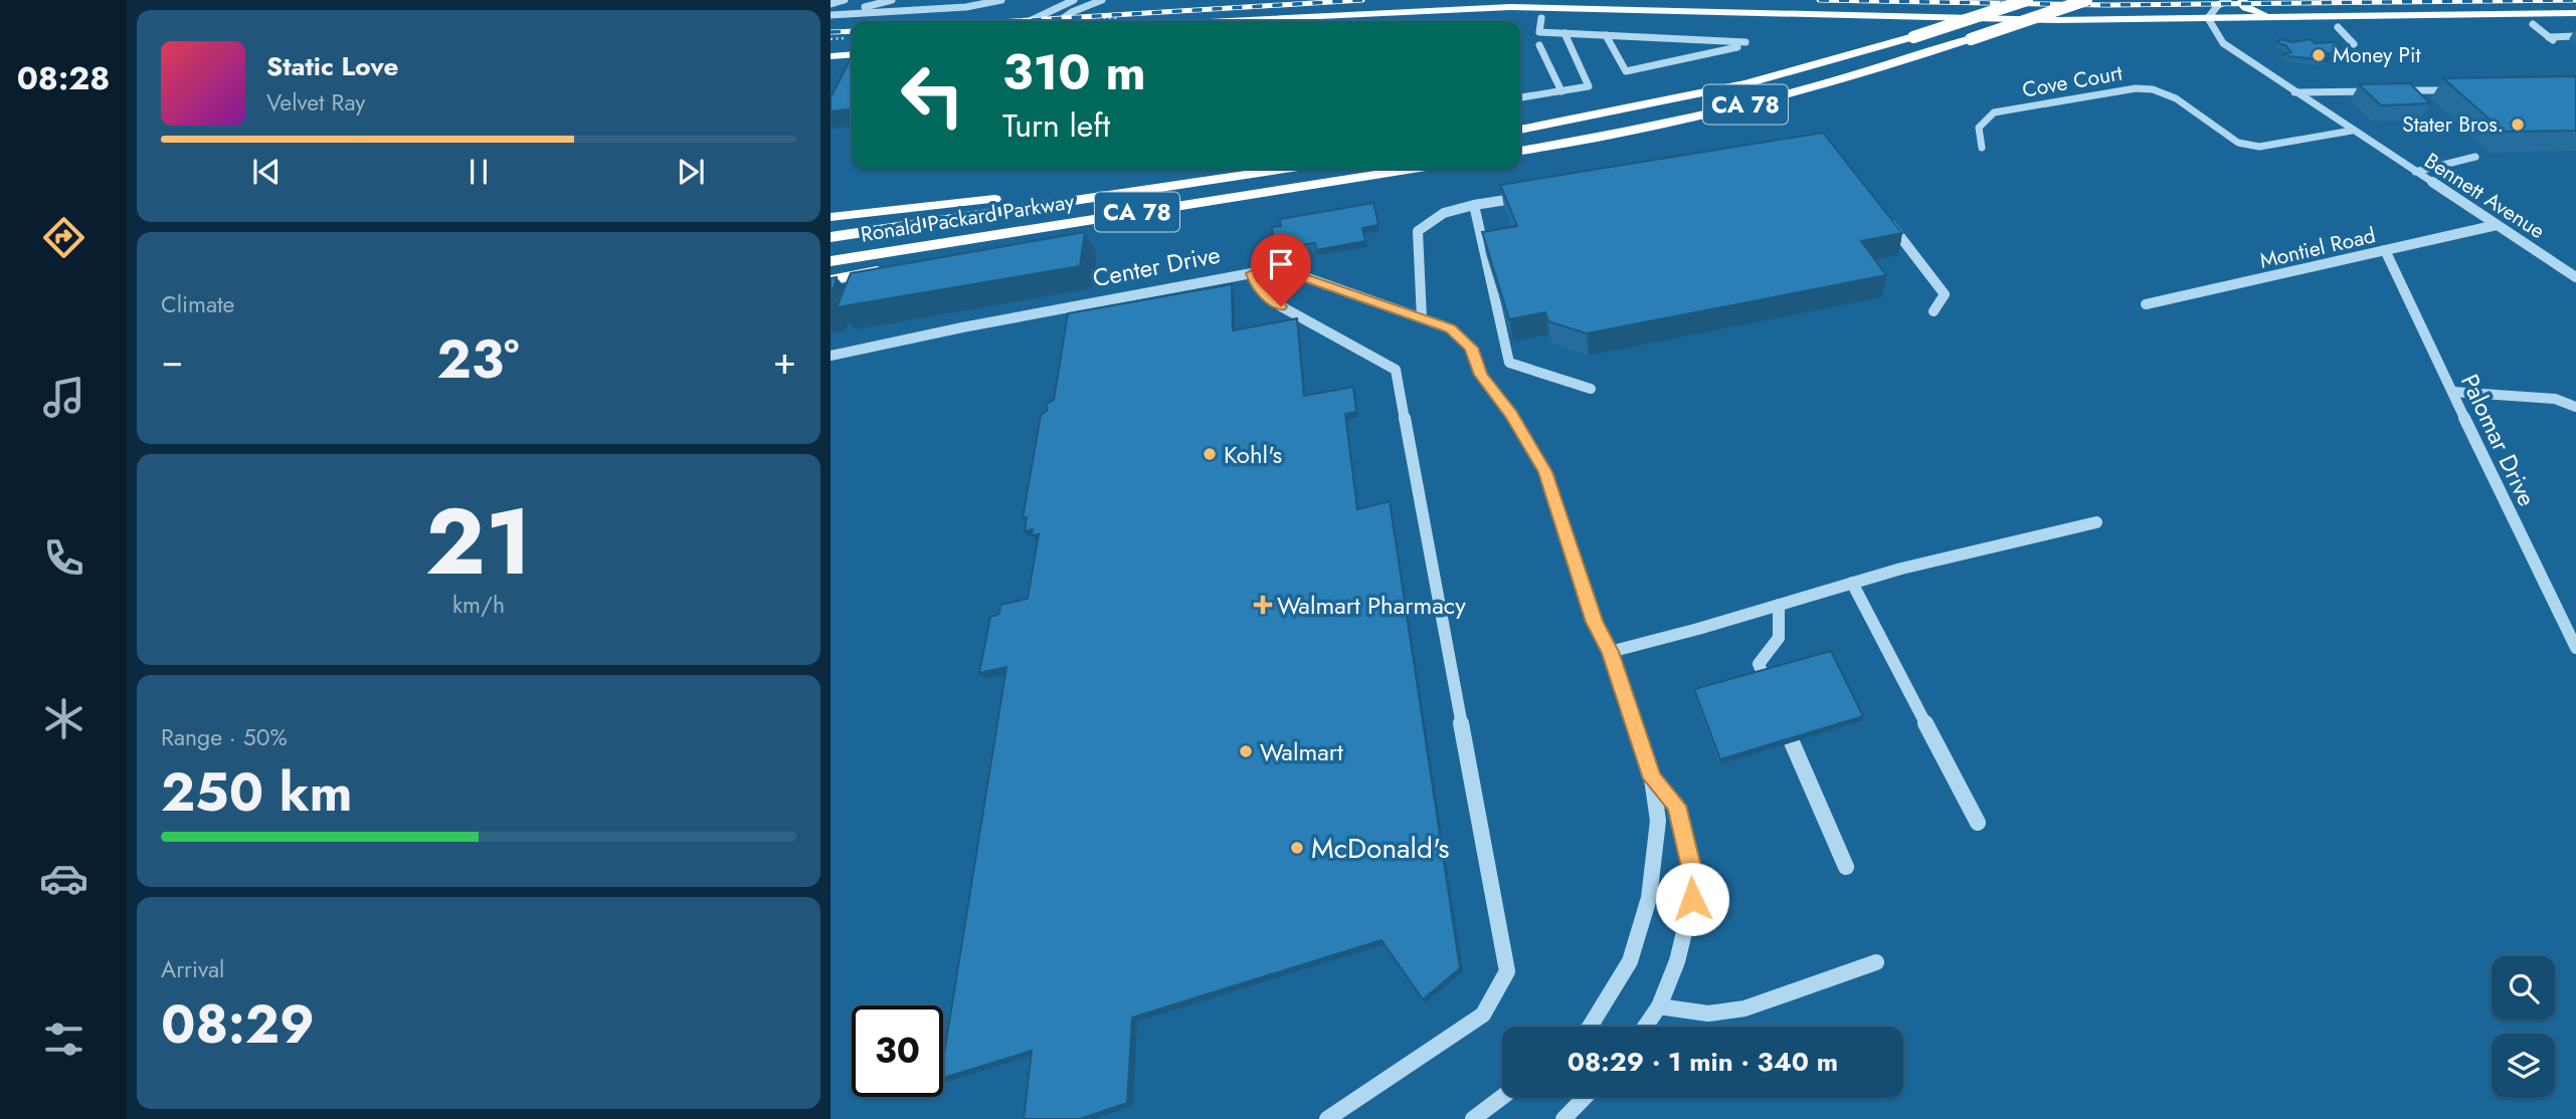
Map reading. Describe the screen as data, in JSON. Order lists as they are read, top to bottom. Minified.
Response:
{"streets":{"highway":["CA 78","Ronald Packard Parkway"],"street":["Cove Court","Bennett Avenue","Montiel Road","Center Drive","Palomar Drive"]},"crossings":[["Cove Court","Bennett Avenue"],["Bennett Avenue","Montiel Road"],["Montiel Road","Palomar Drive"]],"places":{"other":["Money Pit","Stater Bros.","Kohl's","Walmart","McDonald's"],"health":["Walmart Pharmacy"]},"page":{"tabs":"08:28","turn":["310 m","Turn left"],"song":["Static Love","Velvet Ray"],"tile":["Climate",["21","km/h"],["Range · 50%","250 km"],["Arrival","08:29"]],"heat":["−","23°","+"],"limit":"30","trip":"08:29 · 1 min · 340 m"}}
